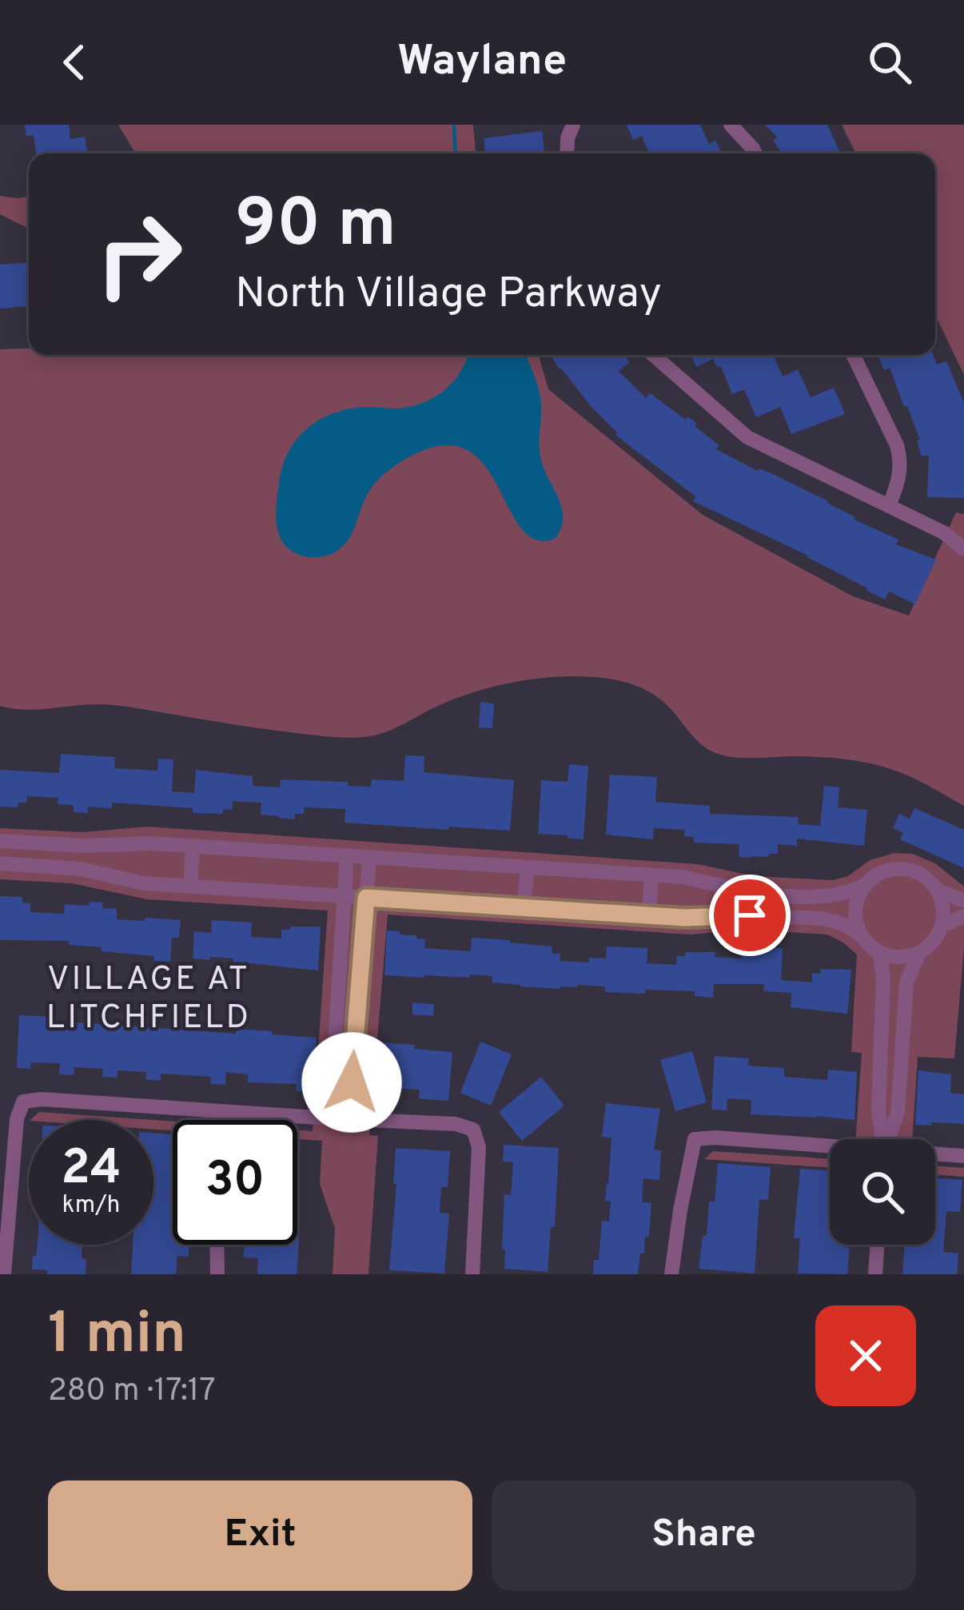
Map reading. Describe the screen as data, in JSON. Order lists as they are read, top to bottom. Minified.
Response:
{"districts":["VILLAGE AT LITCHFIELD"],"page":{"header":"Waylane","turn":["90 m","North Village Parkway"],"speed":"24 km/h","limit":"30","heading":["1 min","280 m · 17:17"],"buttons":["Exit","Share"]}}
